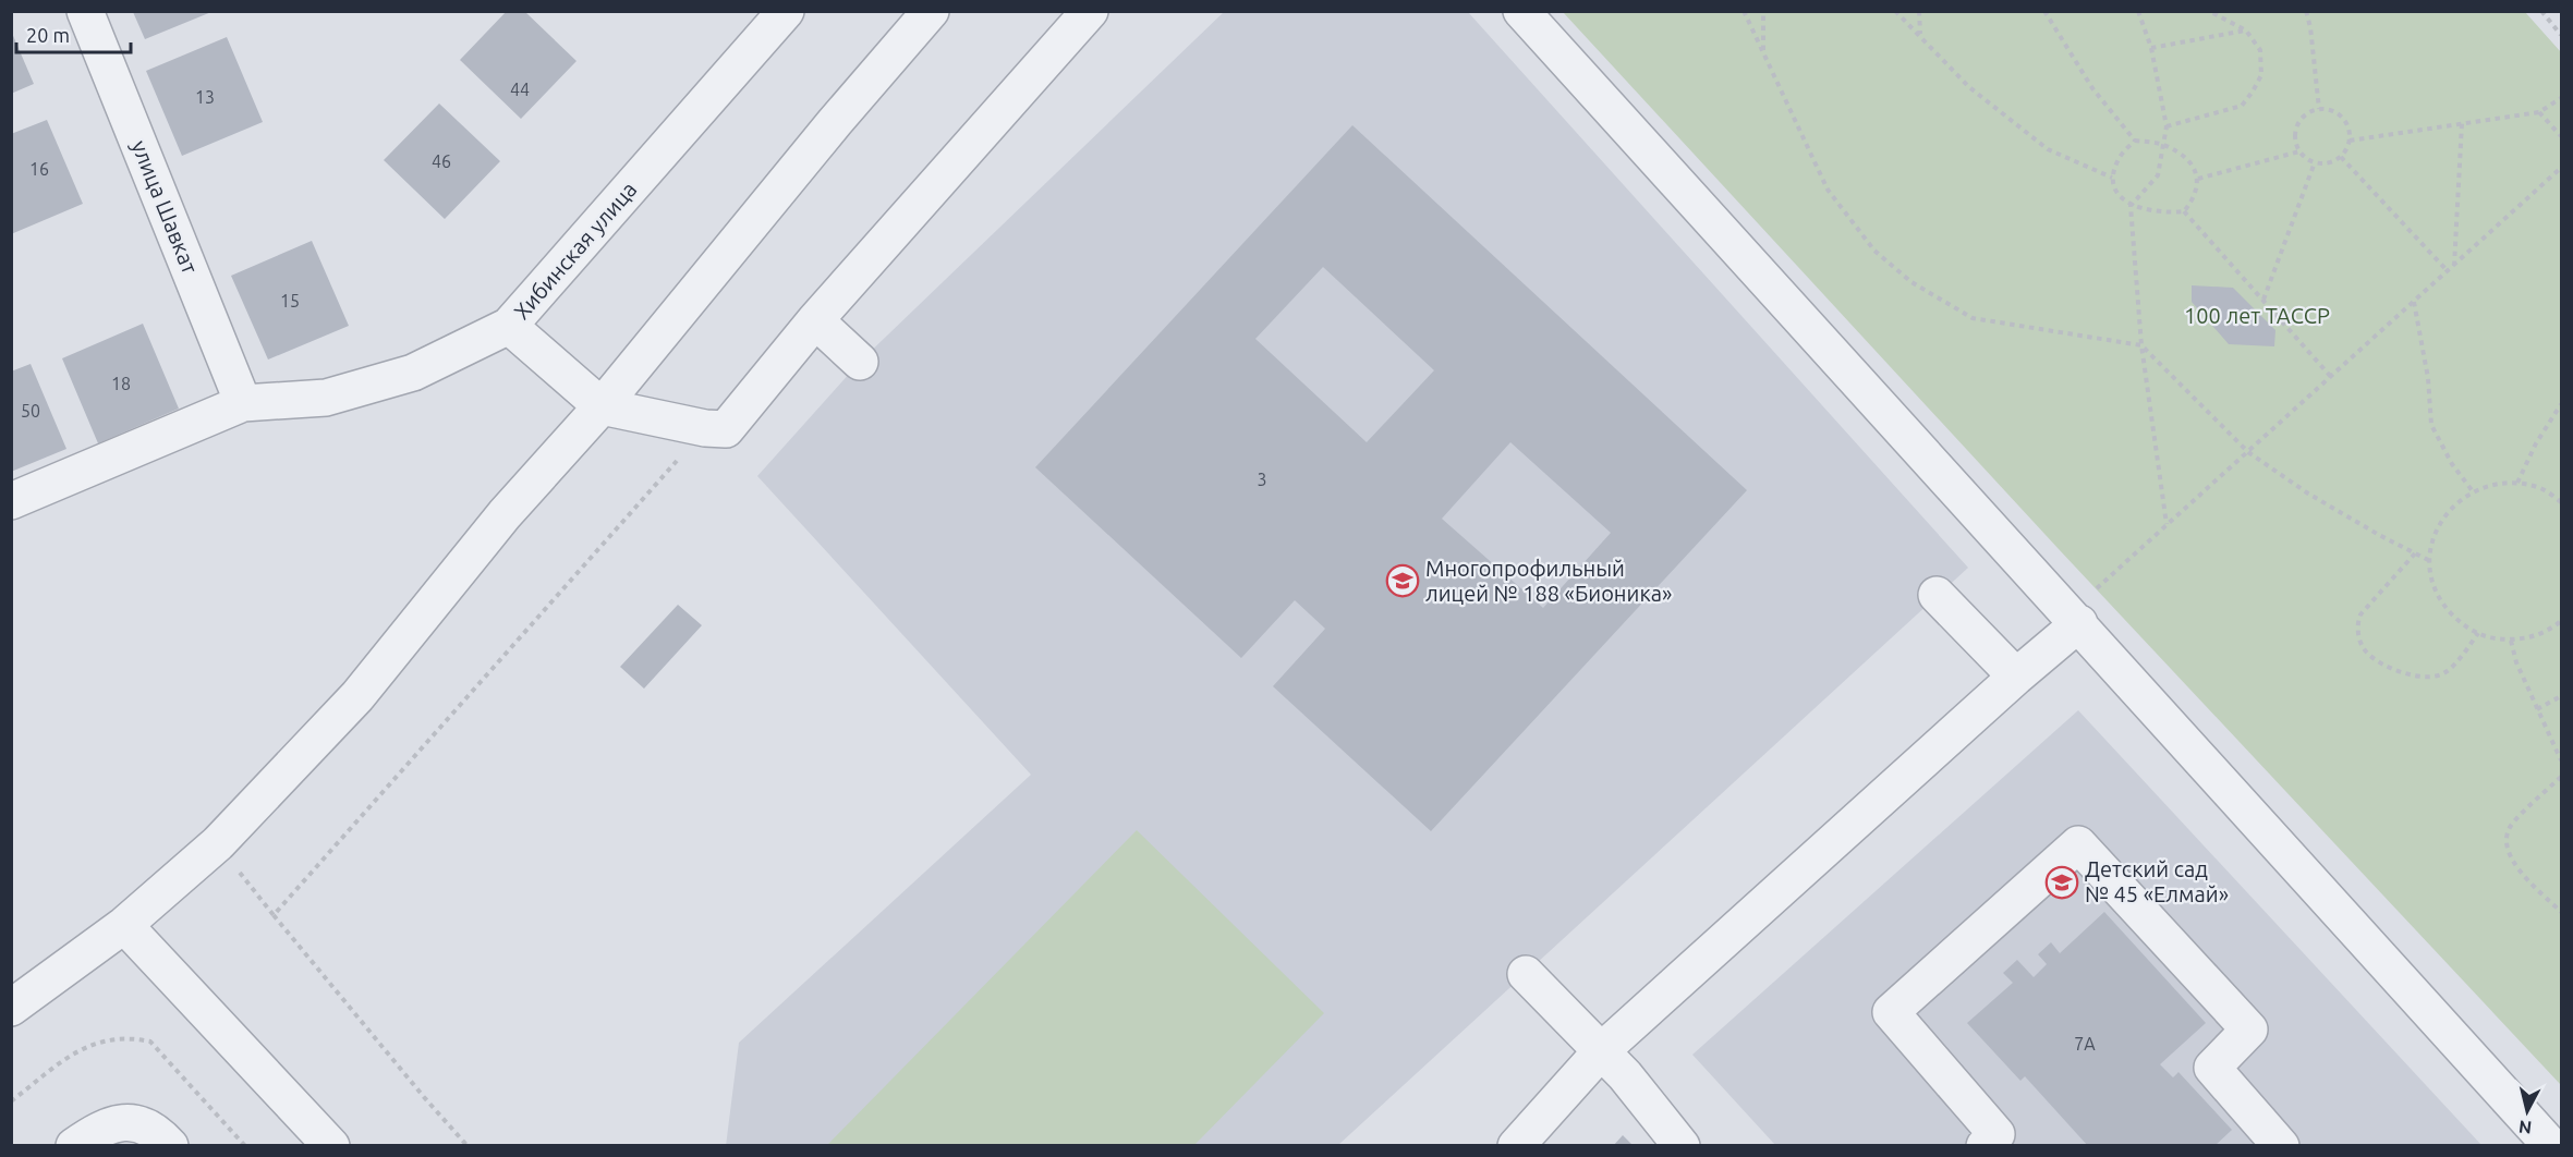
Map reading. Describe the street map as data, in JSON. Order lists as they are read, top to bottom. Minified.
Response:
{"streets":{"street":["улица Шавкат","Хибинская улица"]},"crossings":[["улица Шавкат","Хибинская улица"]],"parks":["100 лет ТАССР"],"places":{"school or university":["Многопрофильный лицей № 188 «Бионика»","Детский сад № 45 «Елмай»"]},"house_numbers":["44","13","46","16","15","18","50","3","7А"],"scale_bar":"20 m","north":"bottom"}
